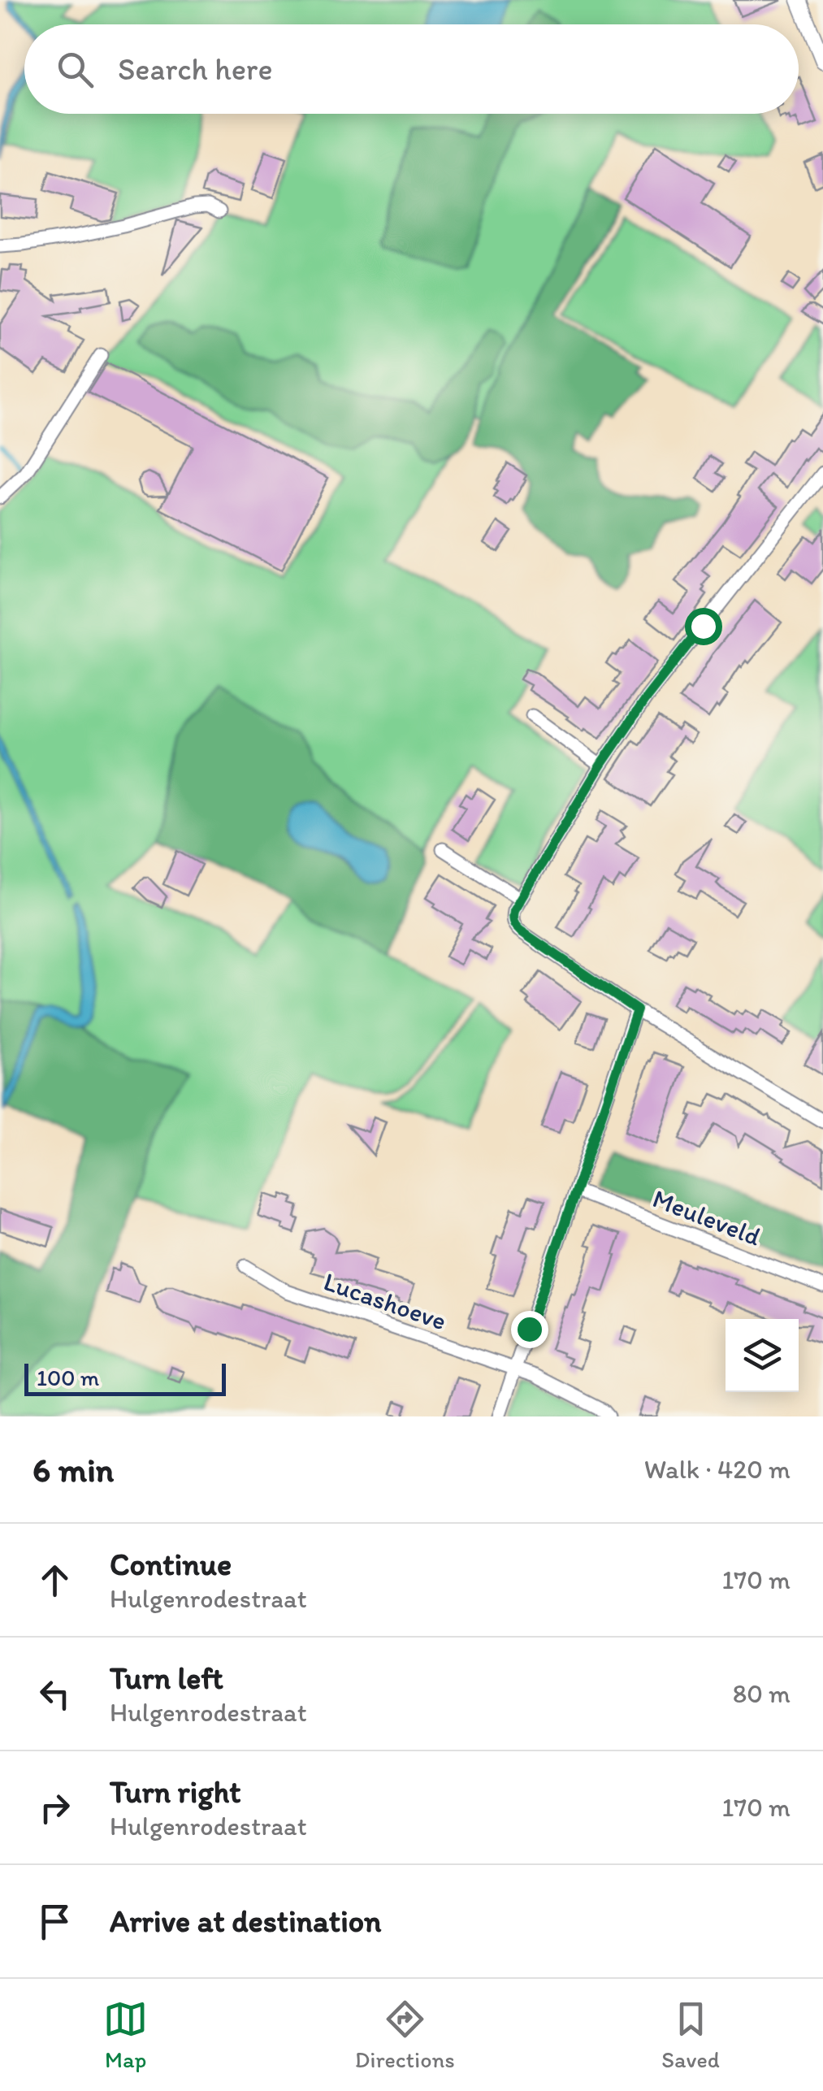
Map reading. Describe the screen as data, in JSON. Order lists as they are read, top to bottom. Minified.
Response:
{"streets":{"street":["Meuleveld","Lucashoeve"]},"scale_bar":"100 m","page":{"search":"Search here","scale":"100 m","heading":["6 min","Walk · 420 m"],"list":[["Continue","Hulgenrodestraat","170 m"],["Turn left","Hulgenrodestraat","80 m"],["Turn right","Hulgenrodestraat","170 m"],"Arrive at destination"],"nav":["Map","Directions","Saved"]}}
